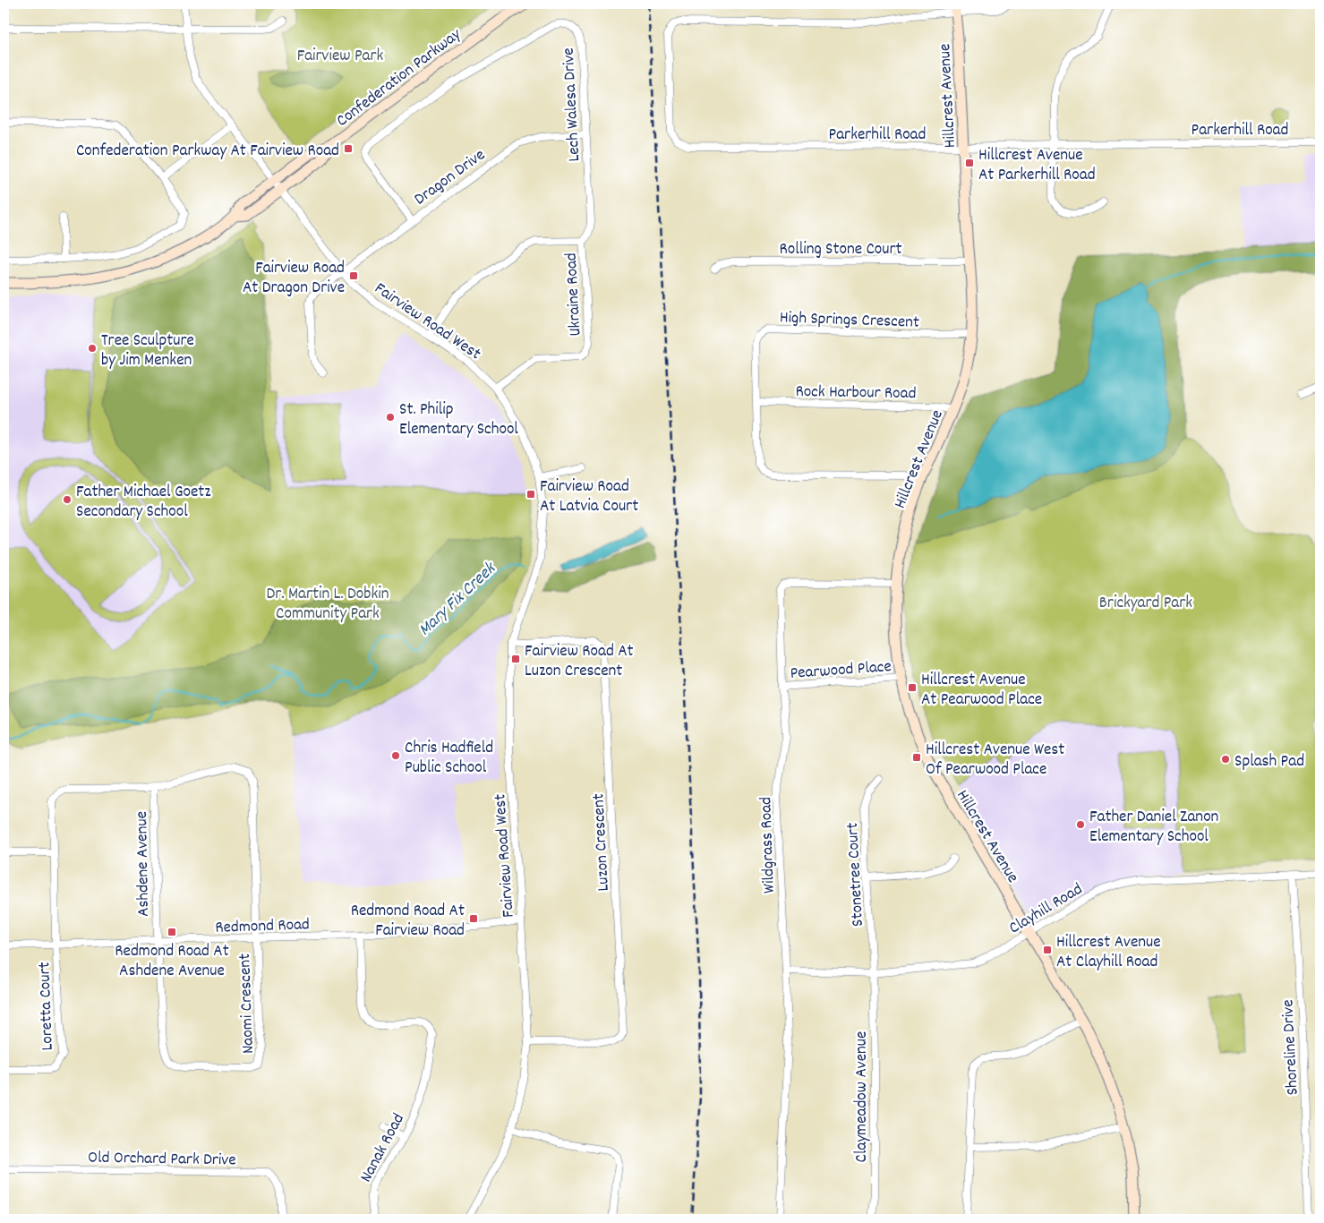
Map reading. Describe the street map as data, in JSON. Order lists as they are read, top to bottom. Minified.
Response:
{"streets":{"street":["Confederation Parkway","Hillcrest Avenue","Lech Walesa Drive","Parkerhill Road","Dragon Drive","Rolling Stone Court","Ukraine Road","High Springs Crescent","Fairview Road West","Rock Harbour Road","Pearwood Place","Luzon Crescent","Wildgrass Road","Ashdene Avenue","Stonetree Court","Clayhill Road","Redmond Road","Naomi Crescent","Loretta Court","Shoreline Drive","Claymeadow Avenue","Nanak Road","Old Orchard Park Drive"]},"crossings":[["Confederation Parkway","Fairview Road West"],["Hillcrest Avenue","Parkerhill Road"],["Hillcrest Avenue","Rolling Stone Court"],["Hillcrest Avenue","High Springs Crescent"],["Hillcrest Avenue","Rock Harbour Road"],["Hillcrest Avenue","Pearwood Place"],["Hillcrest Avenue","Wildgrass Road"],["Hillcrest Avenue","Clayhill Road"],["Lech Walesa Drive","Dragon Drive"],["Lech Walesa Drive","Ukraine Road"],["Dragon Drive","Fairview Road West"],["Ukraine Road","Fairview Road West"],["High Springs Crescent","Rock Harbour Road"],["Fairview Road West","Luzon Crescent"],["Fairview Road West","Redmond Road"],["Pearwood Place","Wildgrass Road"],["Wildgrass Road","Clayhill Road"],["Ashdene Avenue","Redmond Road"],["Ashdene Avenue","Naomi Crescent"],["Ashdene Avenue","Loretta Court"],["Stonetree Court","Clayhill Road"],["Stonetree Court","Claymeadow Avenue"],["Clayhill Road","Shoreline Drive"],["Clayhill Road","Claymeadow Avenue"],["Redmond Road","Naomi Crescent"],["Redmond Road","Loretta Court"],["Redmond Road","Nanak Road"]],"water":["Mary Fix Creek"],"parks":["Fairview Park","Dr. Martin L. Dobkin Community Park","Brickyard Park"],"places":{"transit":["Confederation Parkway At Fairview Road","Hillcrest Avenue At Parkerhill Road","Fairview Road At Dragon Drive","Fairview Road At Latvia Court","Fairview Road At Luzon Crescent","Hillcrest Avenue At Pearwood Place","Hillcrest Avenue West Of Pearwood Place","Redmond Road At Fairview Road","Redmond Road At Ashdene Avenue","Hillcrest Avenue At Clayhill Road"],"other":["Tree Sculpture by Jim Menken","St. Philip Elementary School","Father Michael Goetz Secondary School","Chris Hadfield Public School","Splash Pad","Father Daniel Zanon Elementary School"]}}
